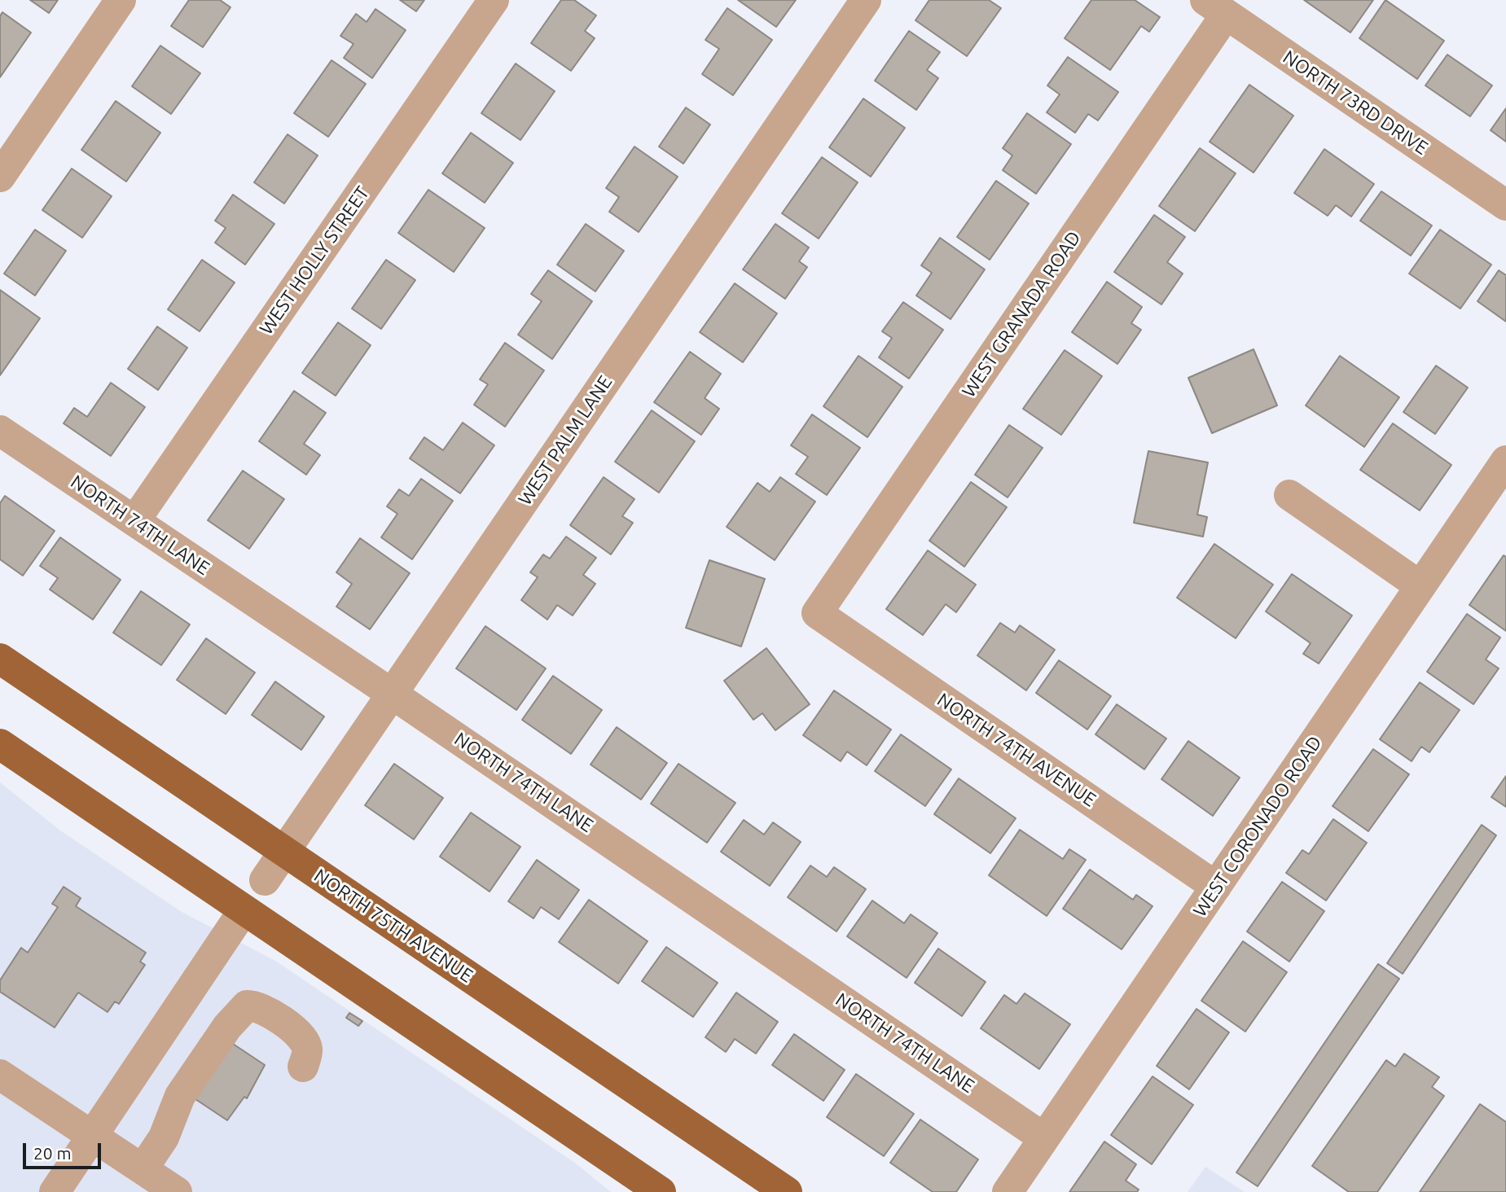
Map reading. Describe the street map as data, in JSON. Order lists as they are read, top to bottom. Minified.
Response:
{"streets":{"main road":["NORTH 75TH AVENUE"],"street":["NORTH 73RD DRIVE","WEST HOLLY STREET","WEST GRANADA ROAD","WEST PALM LANE","NORTH 74TH LANE","NORTH 74TH AVENUE","WEST CORONADO ROAD"]},"crossings":[["NORTH 73RD DRIVE","WEST GRANADA ROAD"],["WEST HOLLY STREET","NORTH 74TH LANE"],["WEST GRANADA ROAD","NORTH 74TH AVENUE"],["WEST PALM LANE","NORTH 74TH LANE"],["WEST PALM LANE","NORTH 75TH AVENUE"],["NORTH 74TH LANE","WEST CORONADO ROAD"],["NORTH 74TH AVENUE","WEST CORONADO ROAD"]],"scale_bar":"20 m"}
